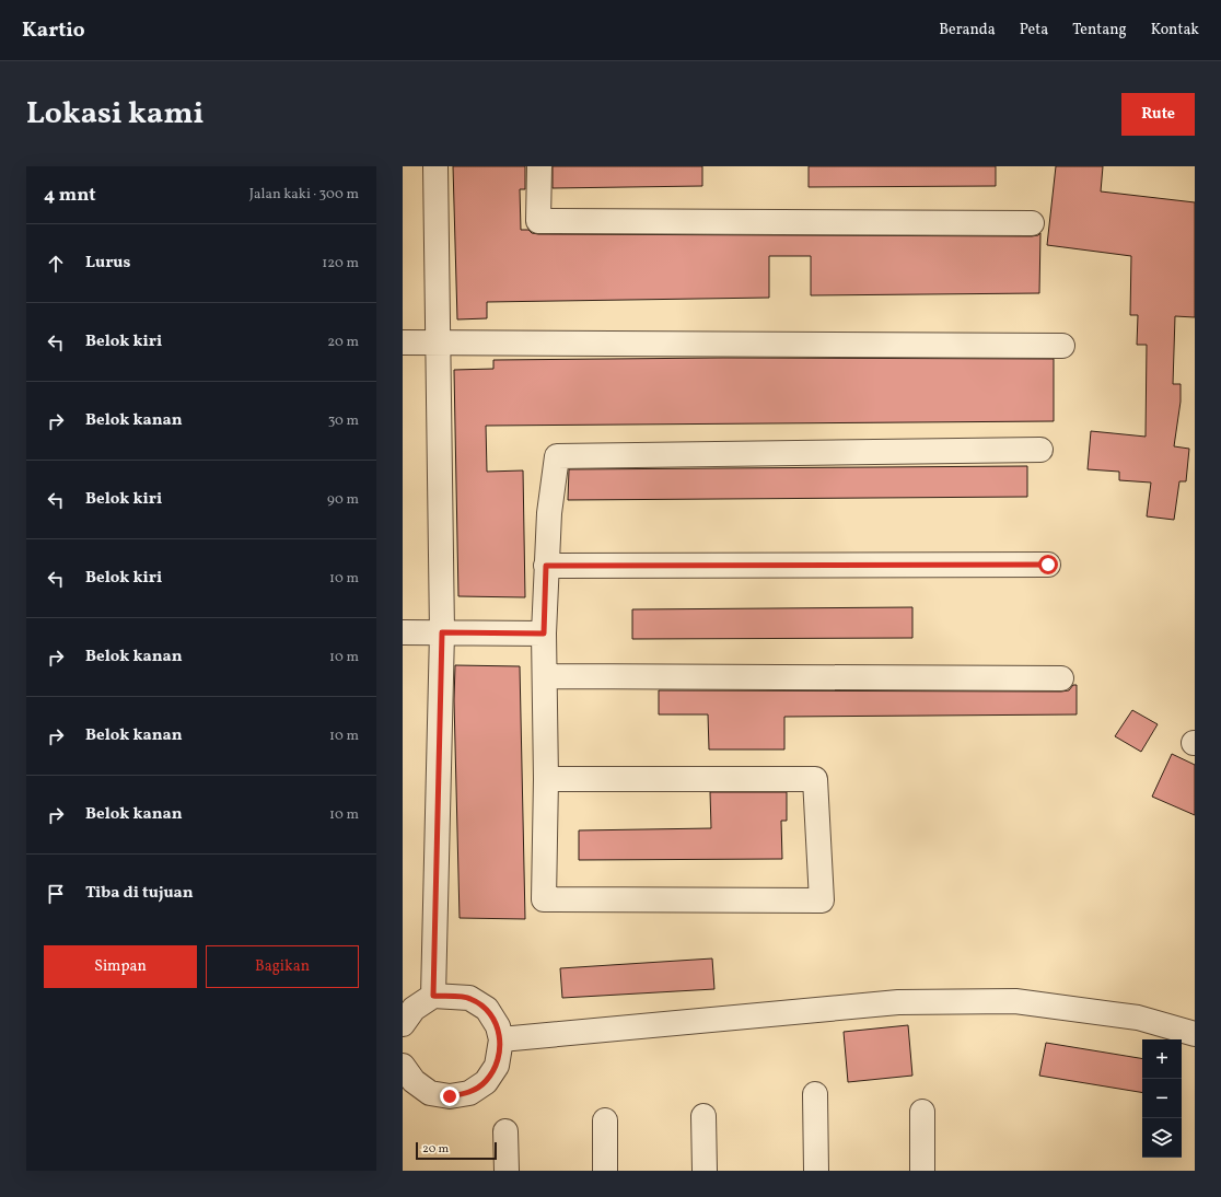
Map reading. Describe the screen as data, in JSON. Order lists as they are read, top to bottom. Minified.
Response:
{"scale_bar":"20 m","page":{"header":"Kartio","nav":["Beranda","Peta","Tentang","Kontak"],"title":"Lokasi kami","buttons":["Rute",["Simpan","Bagikan"]],"heading":["4 mnt","Jalan kaki · 300 m"],"list":[["Lurus","120 m"],["Belok kiri","20 m"],["Belok kanan","30 m"],["Belok kiri","90 m"],["Belok kiri","10 m"],["Belok kanan","10 m"],["Belok kanan","10 m"],["Belok kanan","10 m"],"Tiba di tujuan"],"map_buttons":["+","−"],"scale":"20 m"}}
